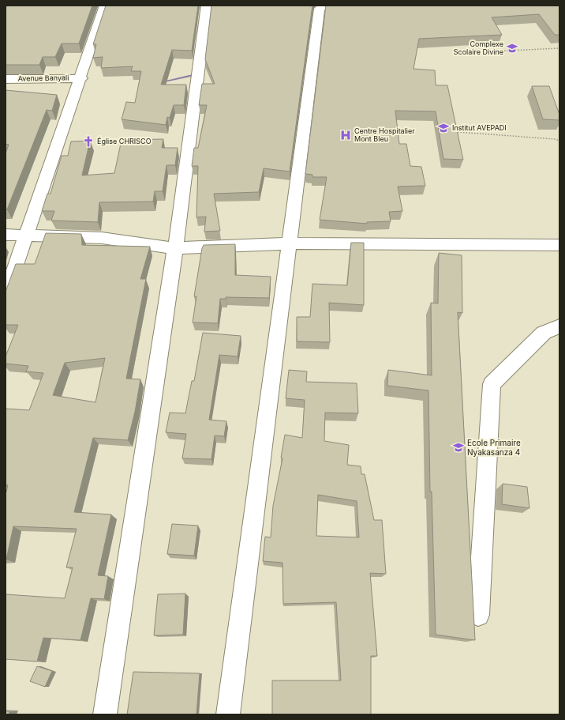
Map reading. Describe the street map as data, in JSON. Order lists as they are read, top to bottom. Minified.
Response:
{"streets":{"street":["Avenue Banyali"]},"places":{"school or university":["Complexe Scolaire Divine","Institut AVEPADI","Ecole Primaire Nyakasanza 4"],"hospital":["Centre Hospitalier Mont Bleu"],"church":["Église CHRISCO"]}}
